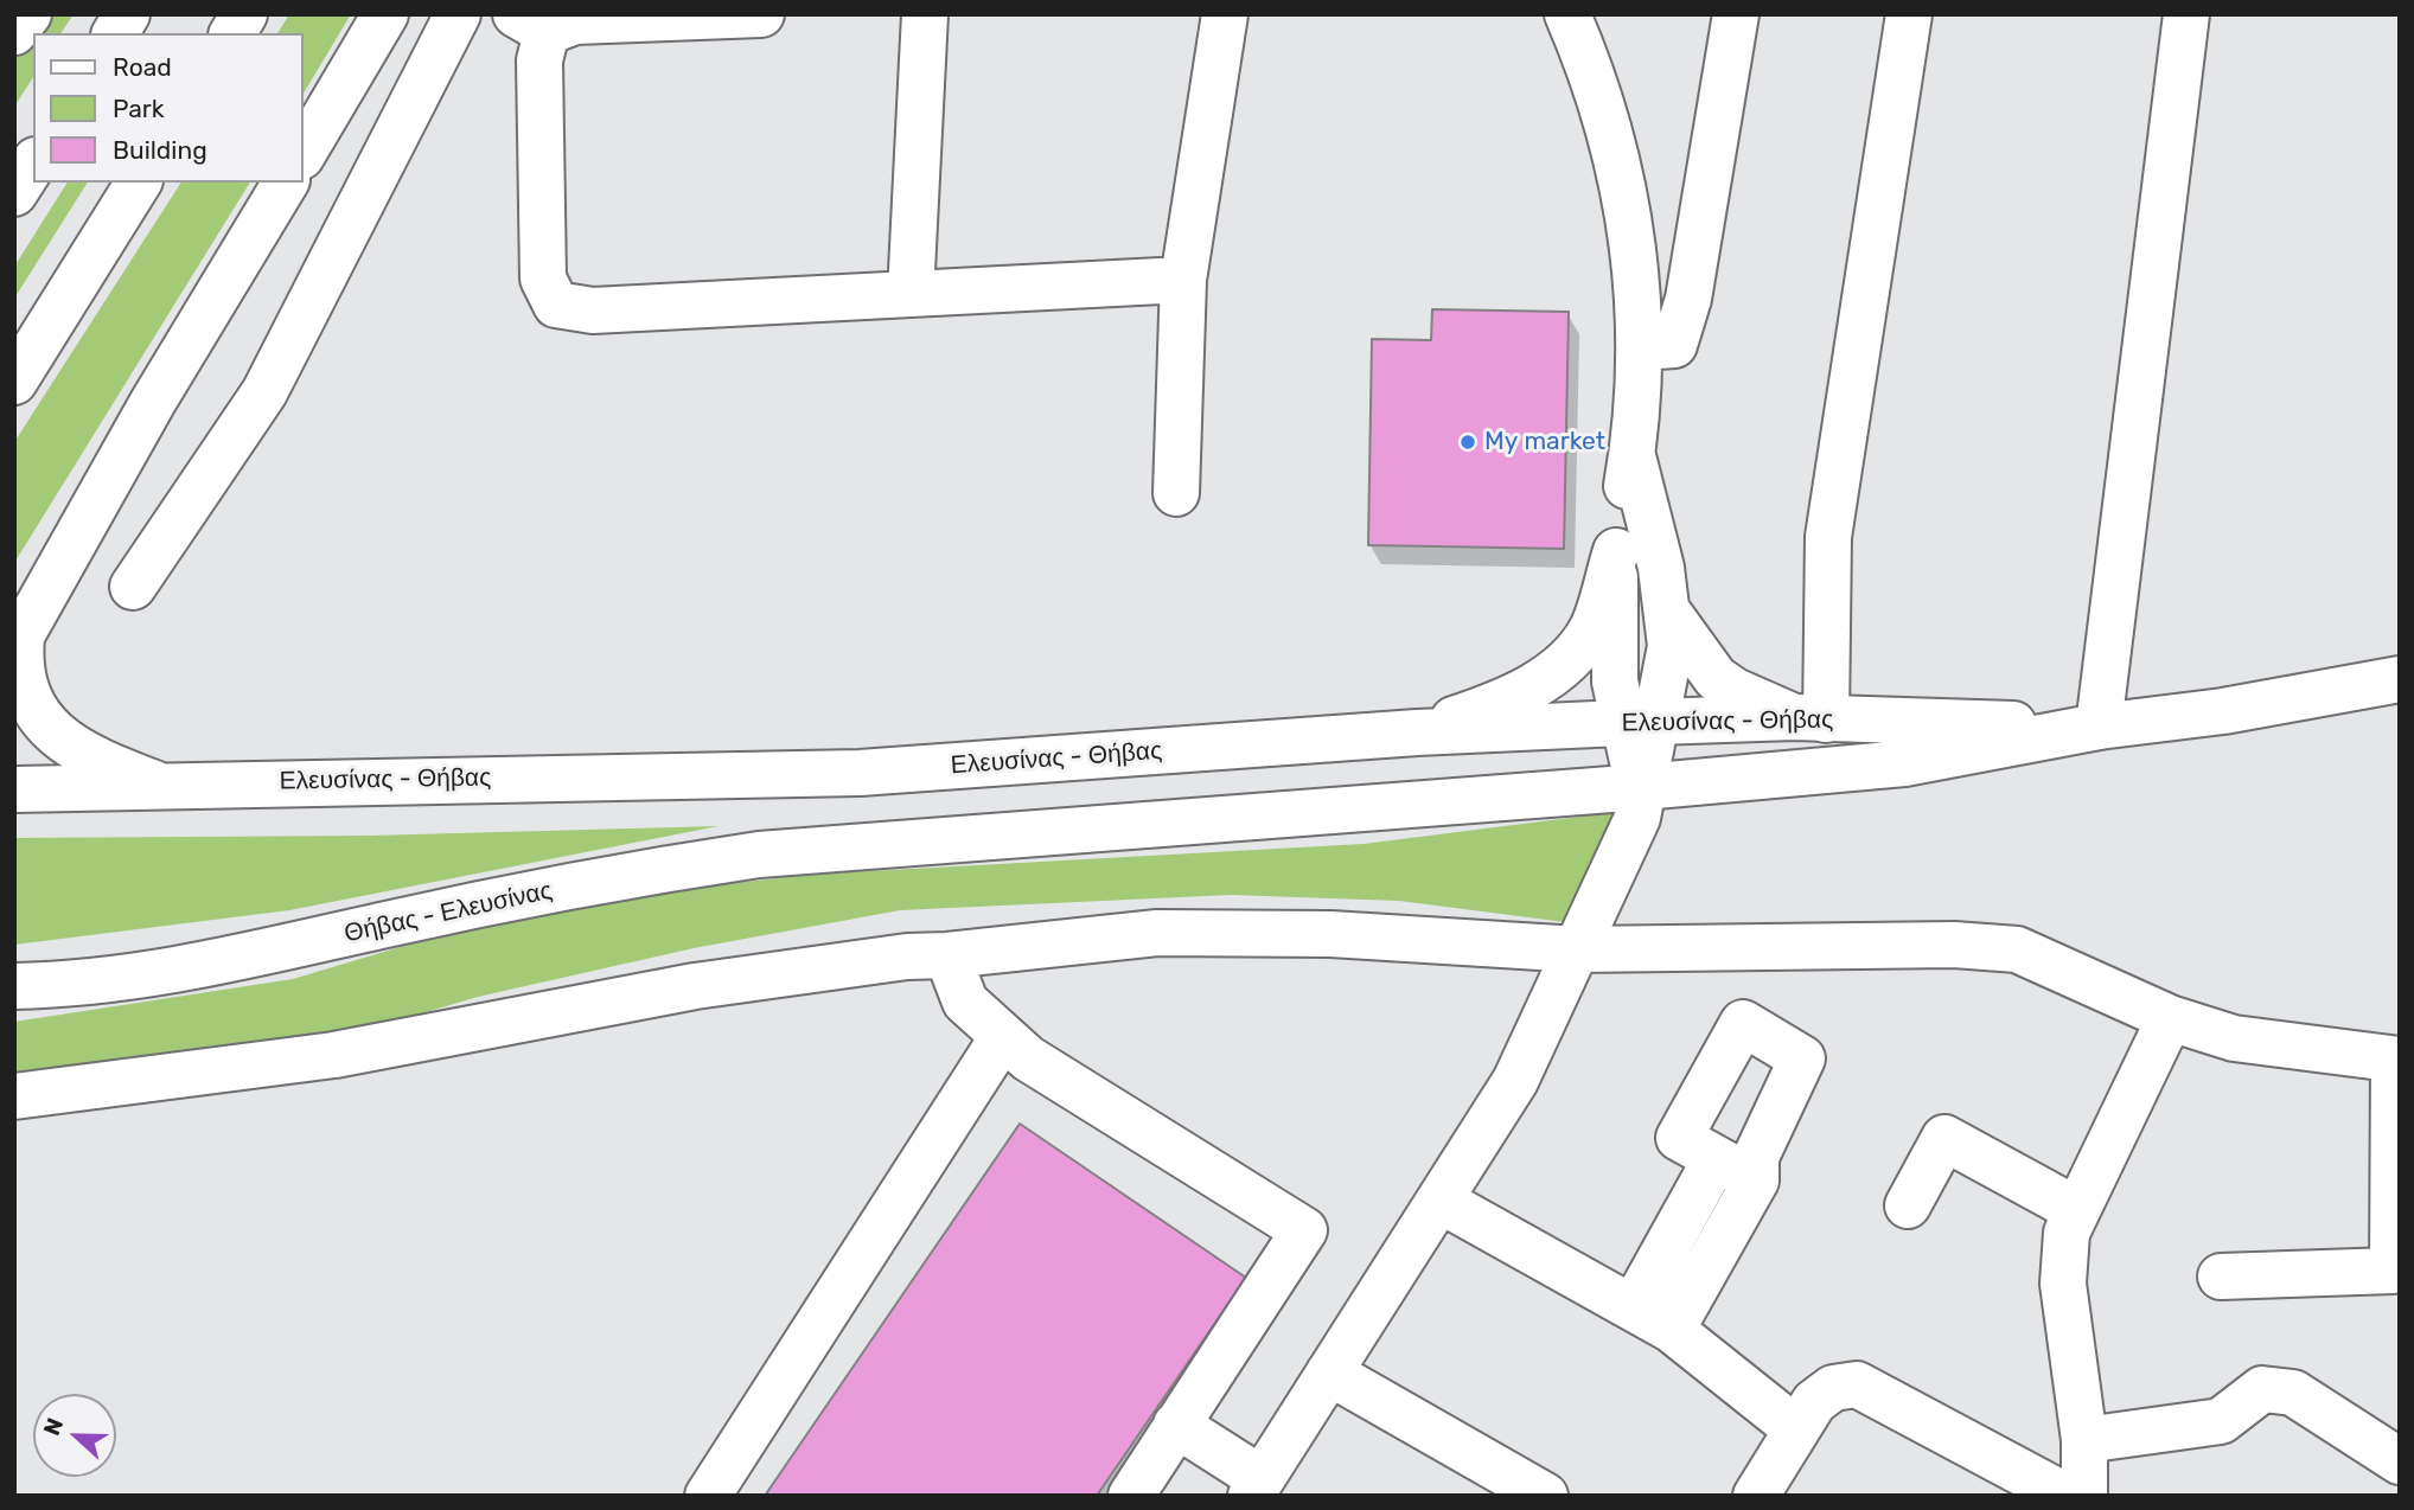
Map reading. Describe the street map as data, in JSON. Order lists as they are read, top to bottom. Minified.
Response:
{"streets":{"main road":["Ελευσίνας - Θήβας","Θήβας - Ελευσίνας"]},"crossings":[["Ελευσίνας - Θήβας","Θήβας - Ελευσίνας"]],"places":["My market"],"legend":["Road","Park","Building"],"north":"left"}
